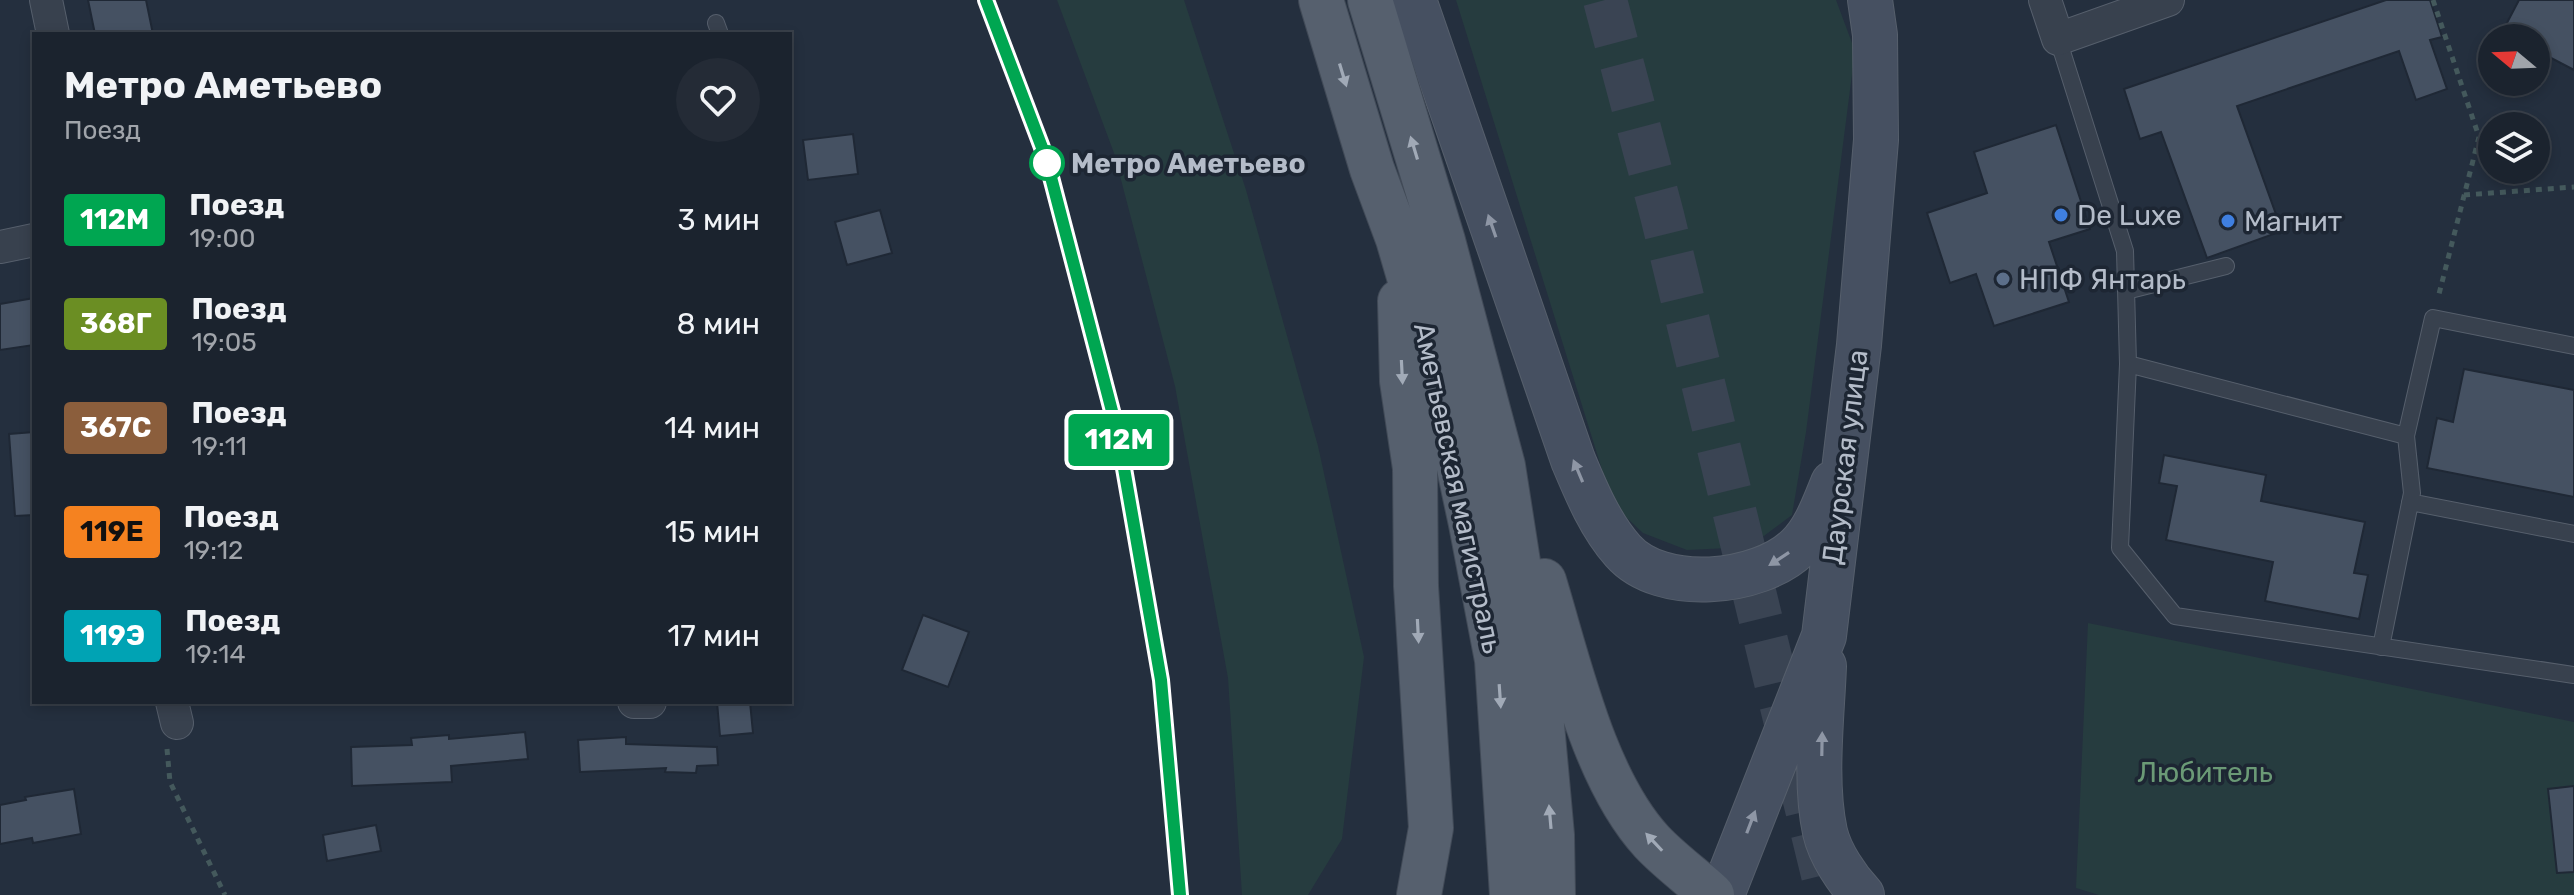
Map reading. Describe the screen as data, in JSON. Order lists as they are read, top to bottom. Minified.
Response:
{"streets":{"main road":["Аметьевская магистраль"],"street":["Даурская улица"]},"parks":["Любитель"],"places":["Метро Аметьево","De Luxe","Магнит","НПФ Янтарь"],"north":"left","page":{"on_map":"112М","heading":["Метро Аметьево","Поезд"],"list":[{"mark":"112М","name":"Поезд","note":"19:00","value":"3 мин"},{"mark":"368Г","name":"Поезд","note":"19:05","value":"8 мин"},{"mark":"367С","name":"Поезд","note":"19:11","value":"14 мин"},{"mark":"119Е","name":"Поезд","note":"19:12","value":"15 мин"},{"mark":"119Э","name":"Поезд","note":"19:14","value":"17 мин"}]}}
